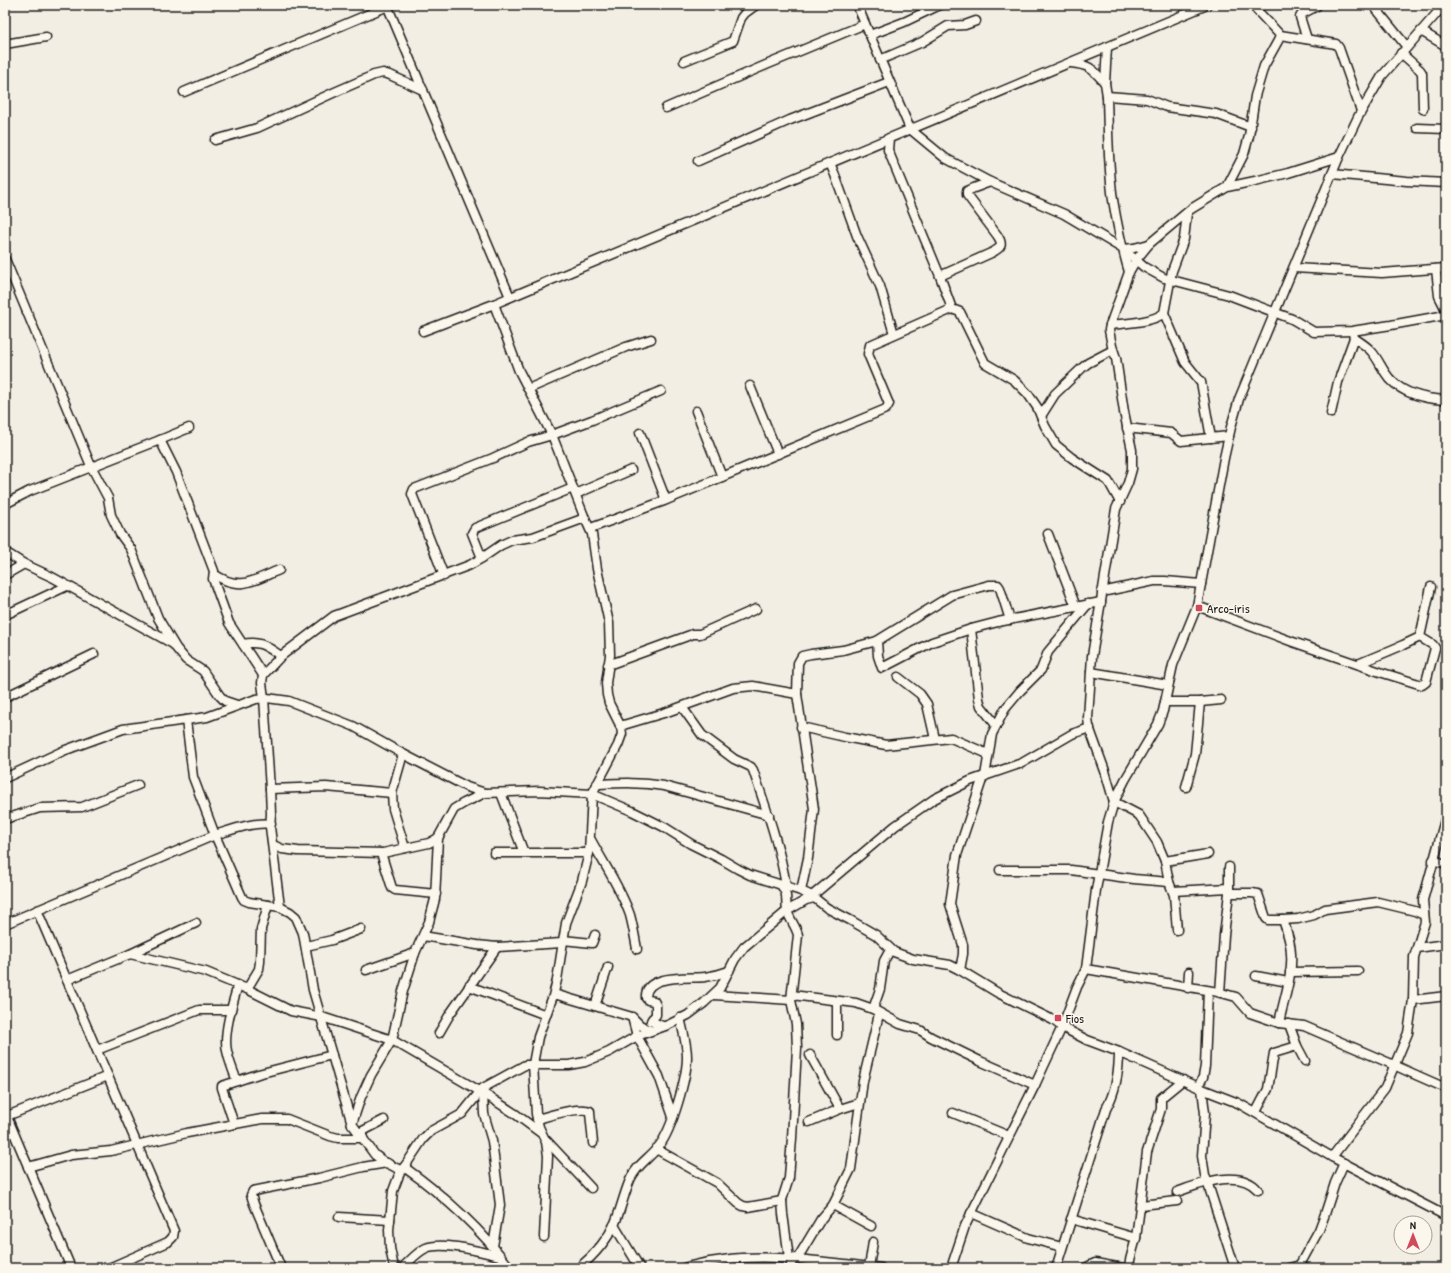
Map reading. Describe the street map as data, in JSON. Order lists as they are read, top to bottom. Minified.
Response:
{"places":{"transit":["Arco-íris","Fios"]},"north":"top"}
